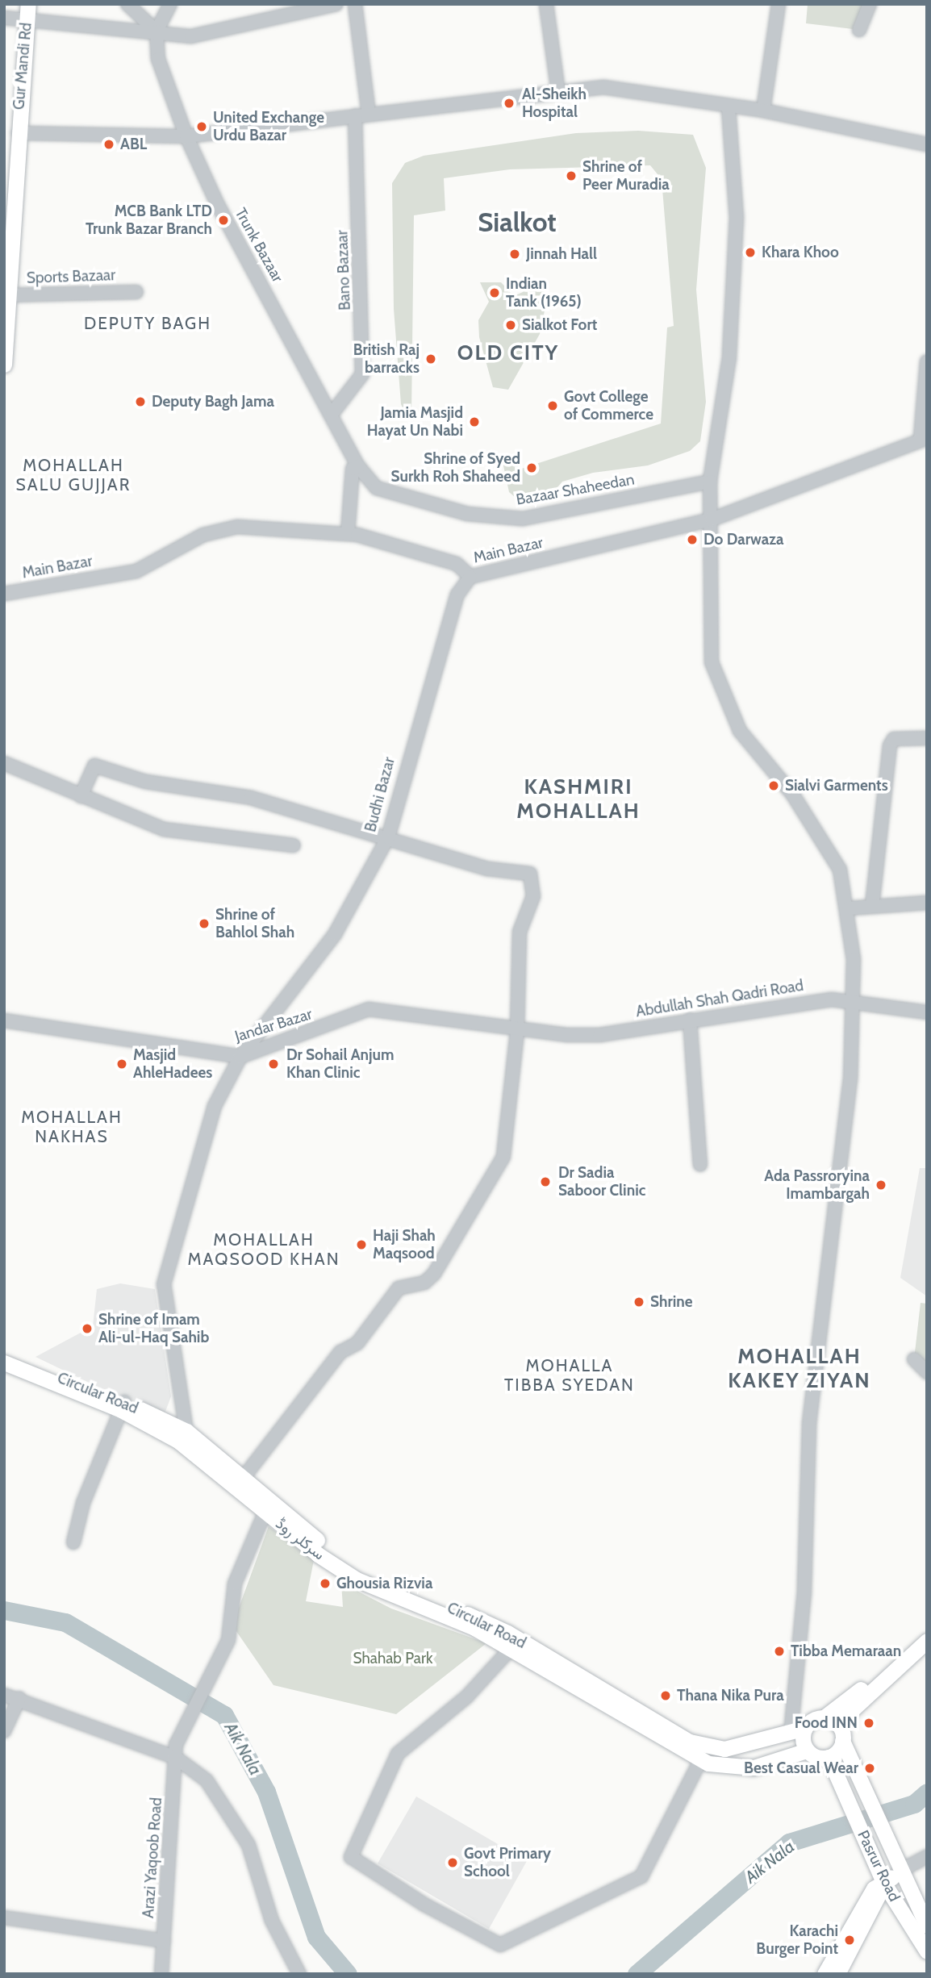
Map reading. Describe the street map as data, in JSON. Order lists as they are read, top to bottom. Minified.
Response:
{"streets":{"main road":["Gur Mandi Rd","Circular Road","سرکلر روڈ","Pasrur Road"],"street":["Trunk Bazaar","Bano Bazaar","Sports Bazaar","Bazaar Shaheedan","Main Bazar","Budhi Bazar","Abdullah Shah Qadri Road","Jandar Bazar","Arazi Yaqoob Road"]},"crossings":[["Gur Mandi Rd","Sports Bazaar"],["Trunk Bazaar","Bano Bazaar"],["Trunk Bazaar","Bazaar Shaheedan"],["Main Bazar","Budhi Bazar"],["Budhi Bazar","Jandar Bazar"],["Budhi Bazar","Circular Road"],["Abdullah Shah Qadri Road","Jandar Bazar"],["Circular Road","سرکلر روڈ"],["Circular Road","Pasrur Road"]],"districts":["Sialkot","DEPUTY BAGH","OLD CITY","MOHALLAH SALU GUJJAR","KASHMIRI MOHALLAH","MOHALLAH NAKHAS","MOHALLAH MAQSOOD KHAN","MOHALLAH KAKEY ZIYAN","MOHALLA TIBBA SYEDAN"],"water":["Aik Nala"],"parks":["Shahab Park"],"places":["Al-Sheikh Hospital","United Exchange Urdu Bazar","ABL","Shrine of Peer Muradia","MCB Bank LTD Trunk Bazar Branch","Khara Khoo","Jinnah Hall","Indian Tank (1965)","Sialkot Fort","British Raj barracks","Deputy Bagh Jama","Govt College of Commerce","Jamia Masjid Hayat Un Nabi","Shrine of Syed Surkh Roh Shaheed","Do Darwaza","Sialvi Garments","Shrine of Bahlol Shah","Masjid AhleHadees","Dr Sohail Anjum Khan Clinic","Dr Sadia Saboor Clinic","Ada Passroryina Imambargah","Haji Shah Maqsood","Shrine","Shrine of Imam Ali-ul-Haq Sahib","Ghousia Rizvia","Tibba Memaraan","Thana Nika Pura","Food INN","Best Casual Wear","Govt Primary School","Karachi Burger Point"]}
